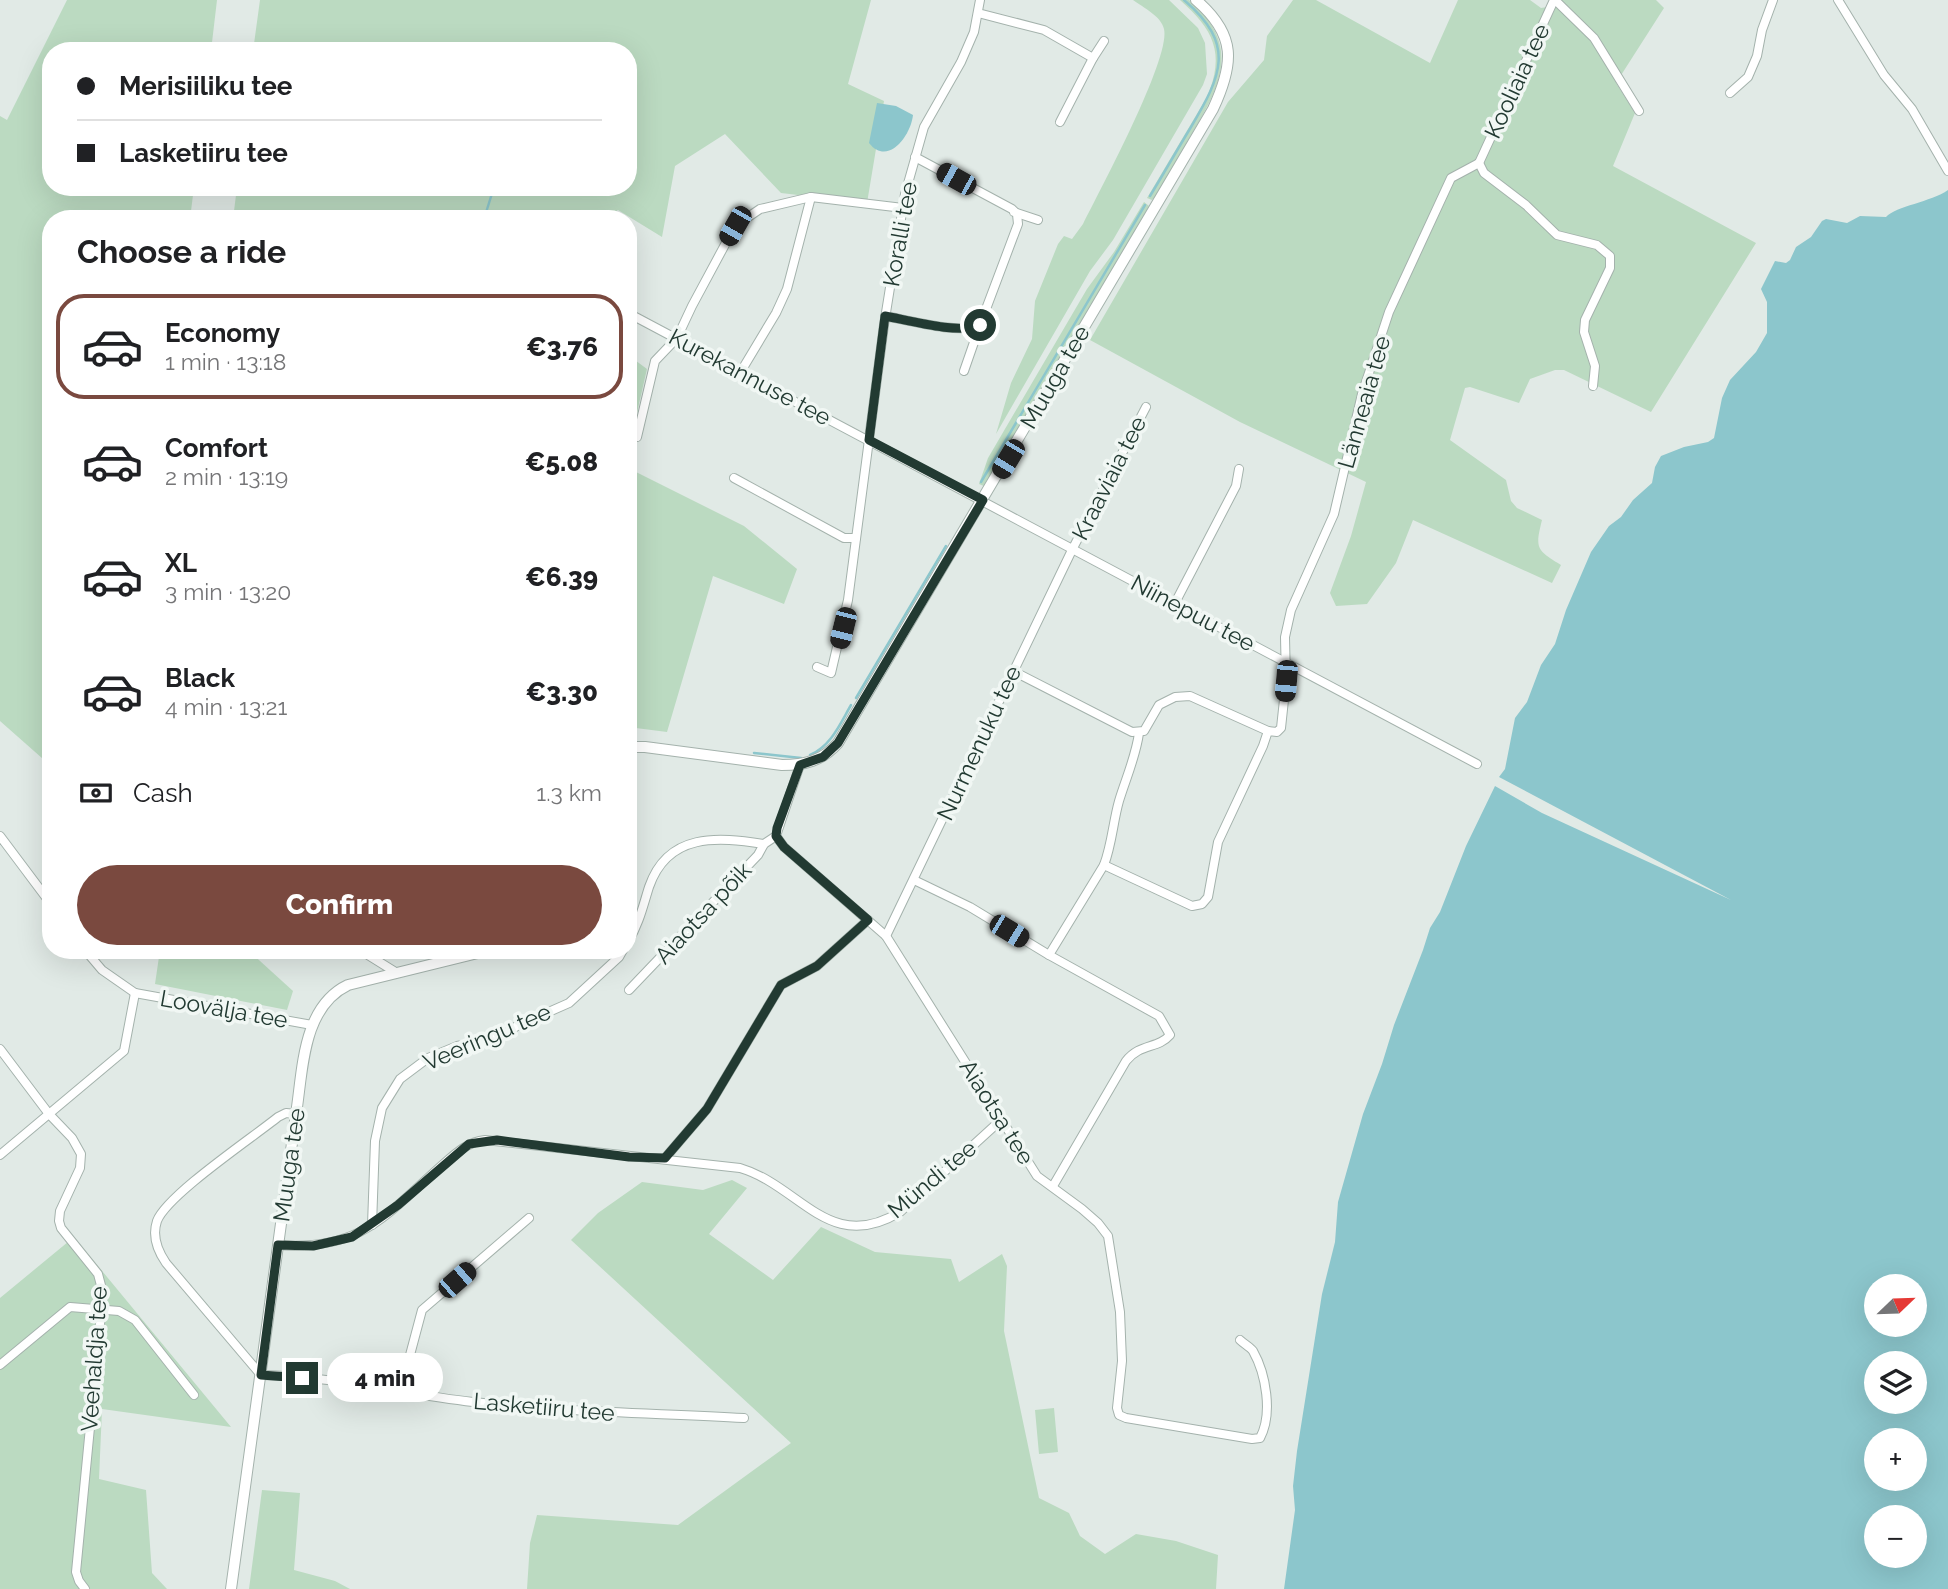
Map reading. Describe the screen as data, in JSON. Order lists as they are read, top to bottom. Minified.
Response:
{"streets":{"street":["Kooliaia tee","Koralli tee","Kurekannuse tee","Muuga tee","Länneaia tee","Kraaviaia tee","Niinepuu tee","Nurmenuku tee","Aiaotsa põik","Loovälja tee","Veeringu tee","Aiaotsa tee","Mündi tee","Veehaldja tee","Lasketiiru tee"]},"crossings":[["Kooliaia tee","Länneaia tee"],["Koralli tee","Kurekannuse tee"],["Kurekannuse tee","Muuga tee"],["Kurekannuse tee","Niinepuu tee"],["Muuga tee","Niinepuu tee"],["Muuga tee","Loovälja tee"],["Muuga tee","Mündi tee"],["Muuga tee","Lasketiiru tee"],["Länneaia tee","Niinepuu tee"],["Kraaviaia tee","Niinepuu tee"],["Kraaviaia tee","Nurmenuku tee"],["Niinepuu tee","Nurmenuku tee"],["Nurmenuku tee","Aiaotsa tee"],["Aiaotsa põik","Aiaotsa tee"],["Veeringu tee","Mündi tee"],["Aiaotsa tee","Mündi tee"]],"north":"top right","page":{"banner":["Merisiiliku tee","Lasketiiru tee"],"heading":"Choose a ride","list":[{"name":"Economy","note":"1 min · 13:18","value":"€3.76"},{"name":"Comfort","note":"2 min · 13:19","value":"€5.08"},{"name":"XL","note":"3 min · 13:20","value":"€6.39"},{"name":"Black","note":"4 min · 13:21","value":"€3.30"}],"pay":["Cash","1.3 km"],"buttons":"Confirm","map_buttons":["+","−"],"bubble":"4 min"}}
